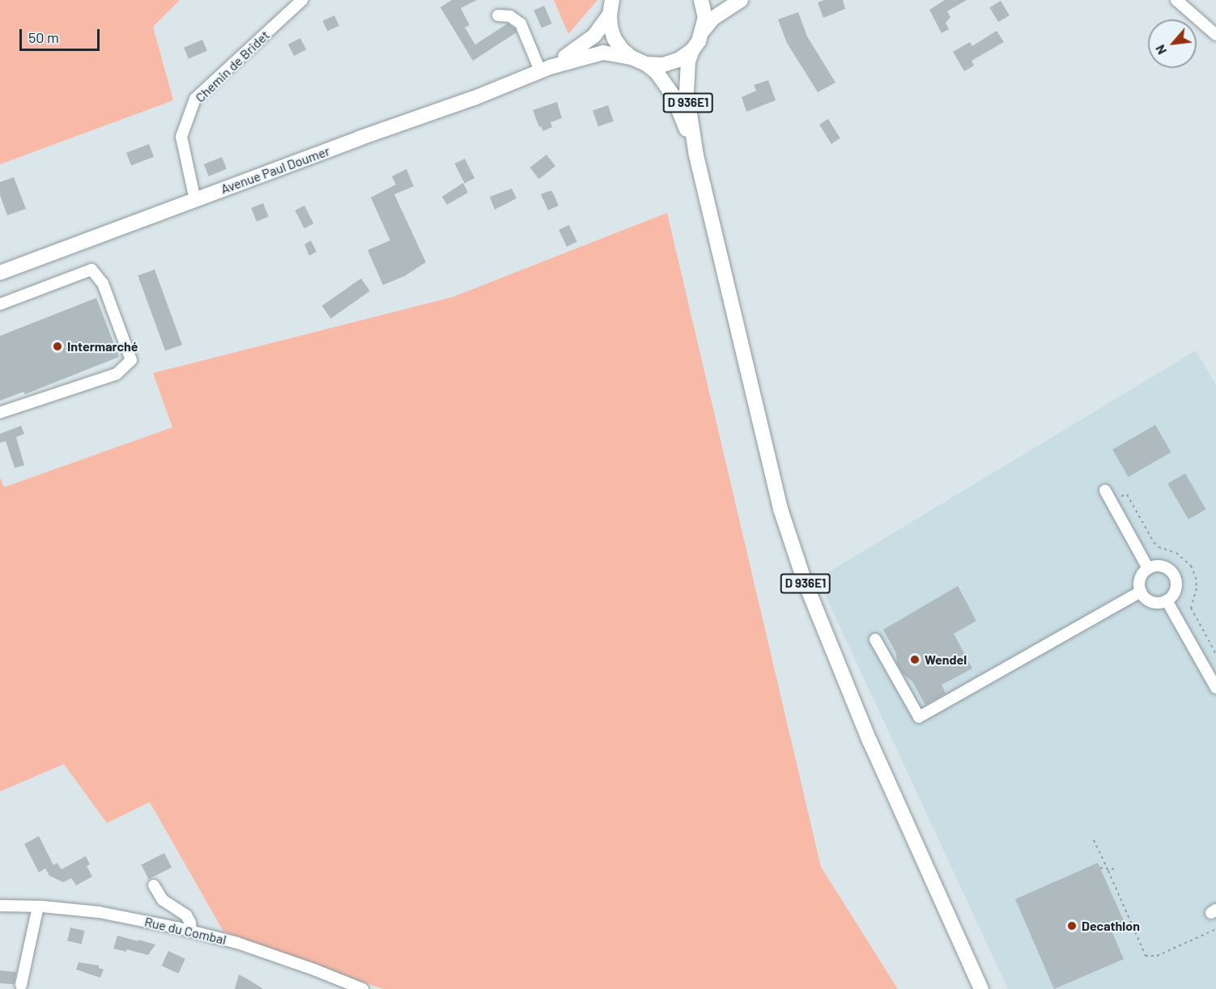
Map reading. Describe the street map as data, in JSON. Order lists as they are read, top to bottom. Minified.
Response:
{"streets":{"main road":["D 936E1","Avenue Paul Doumer"],"street":["Chemin de Bridet","Rue du Combal"]},"crossings":[["Chemin de Bridet","Avenue Paul Doumer"]],"places":["Intermarché","Wendel","Decathlon"],"scale_bar":"50 m","north":"bottom left"}
